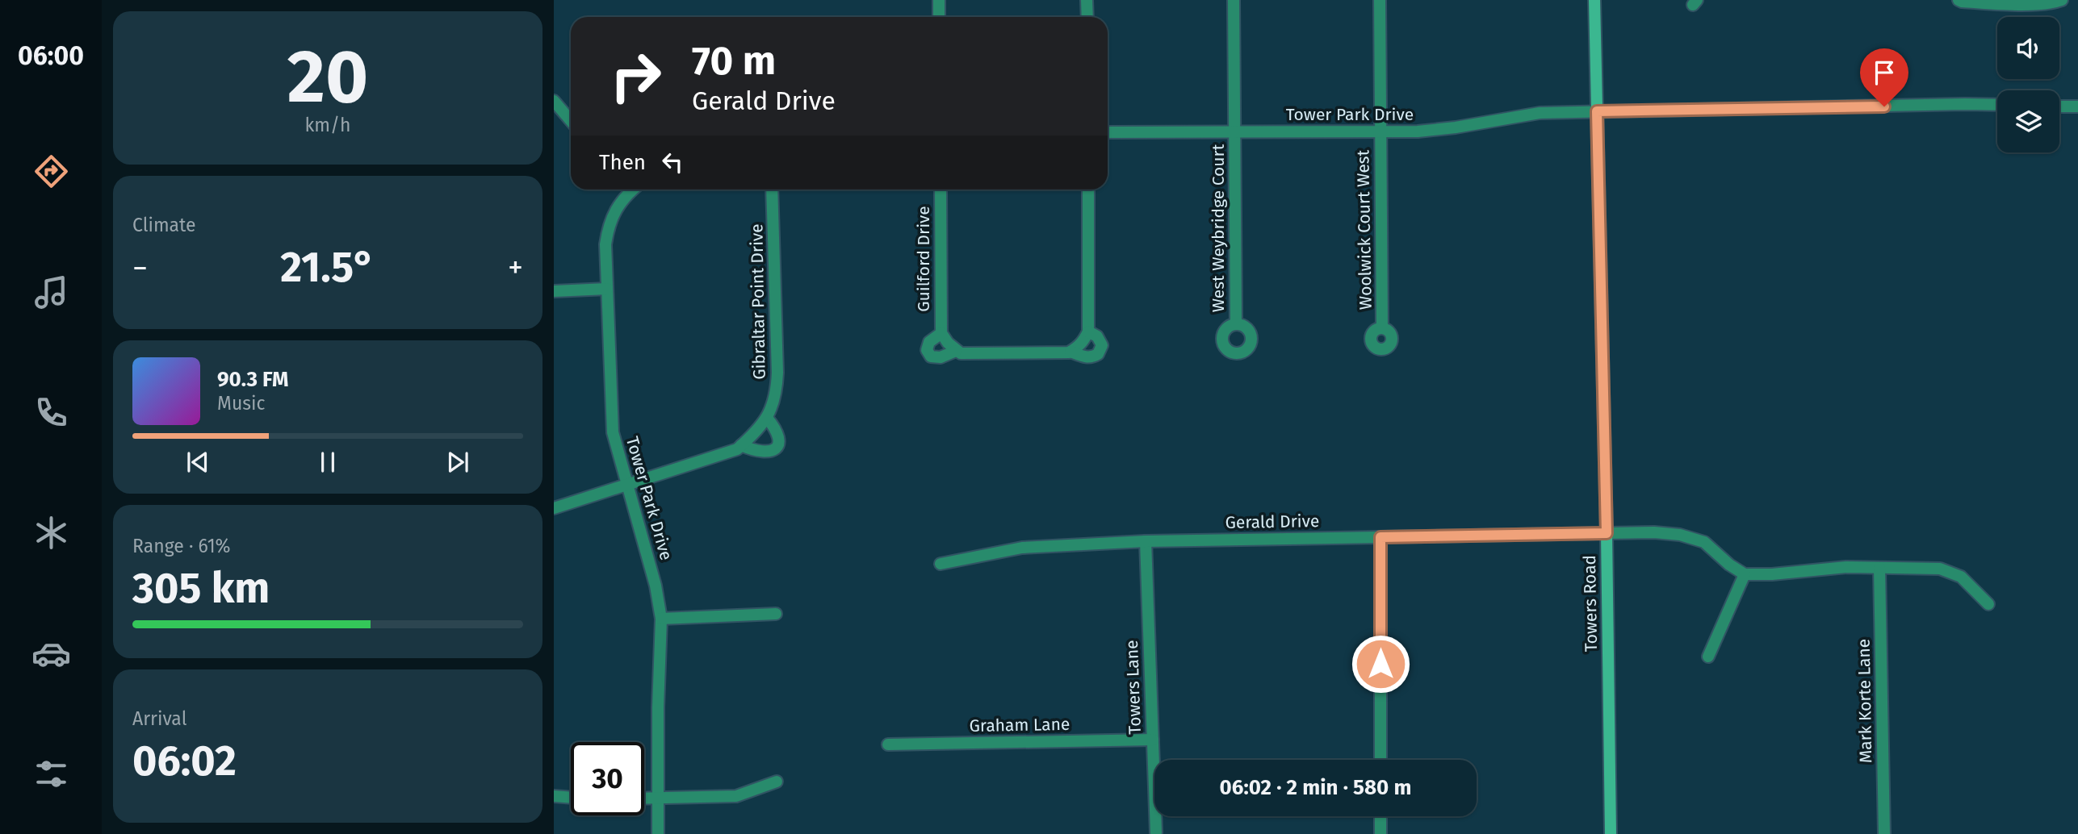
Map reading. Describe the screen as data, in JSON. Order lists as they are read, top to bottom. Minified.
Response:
{"streets":{"main road":["Towers Road"],"street":["Tower Park Drive","West Weybridge Court","Woolwick Court West","Guilford Drive","Gibraltar Point Drive","Gerald Drive","Towers Lane","Mark Korte Lane","Graham Lane"]},"crossings":[["Tower Park Drive","West Weybridge Court"],["Tower Park Drive","Woolwick Court West"],["Tower Park Drive","Gibraltar Point Drive"],["Tower Park Drive","Towers Road"],["Gerald Drive","Towers Road"],["Gerald Drive","Towers Lane"],["Towers Lane","Graham Lane"]],"page":{"tabs":"06:00","tile":[["20","km/h"],"Climate",["Range · 61%","305 km"],["Arrival","06:02"]],"turn":["70 m","Gerald Drive"],"then":"Then","heat":["−","21.5°","+"],"song":["90.3 FM","Music"],"limit":"30","trip":"06:02 · 2 min · 580 m"}}
